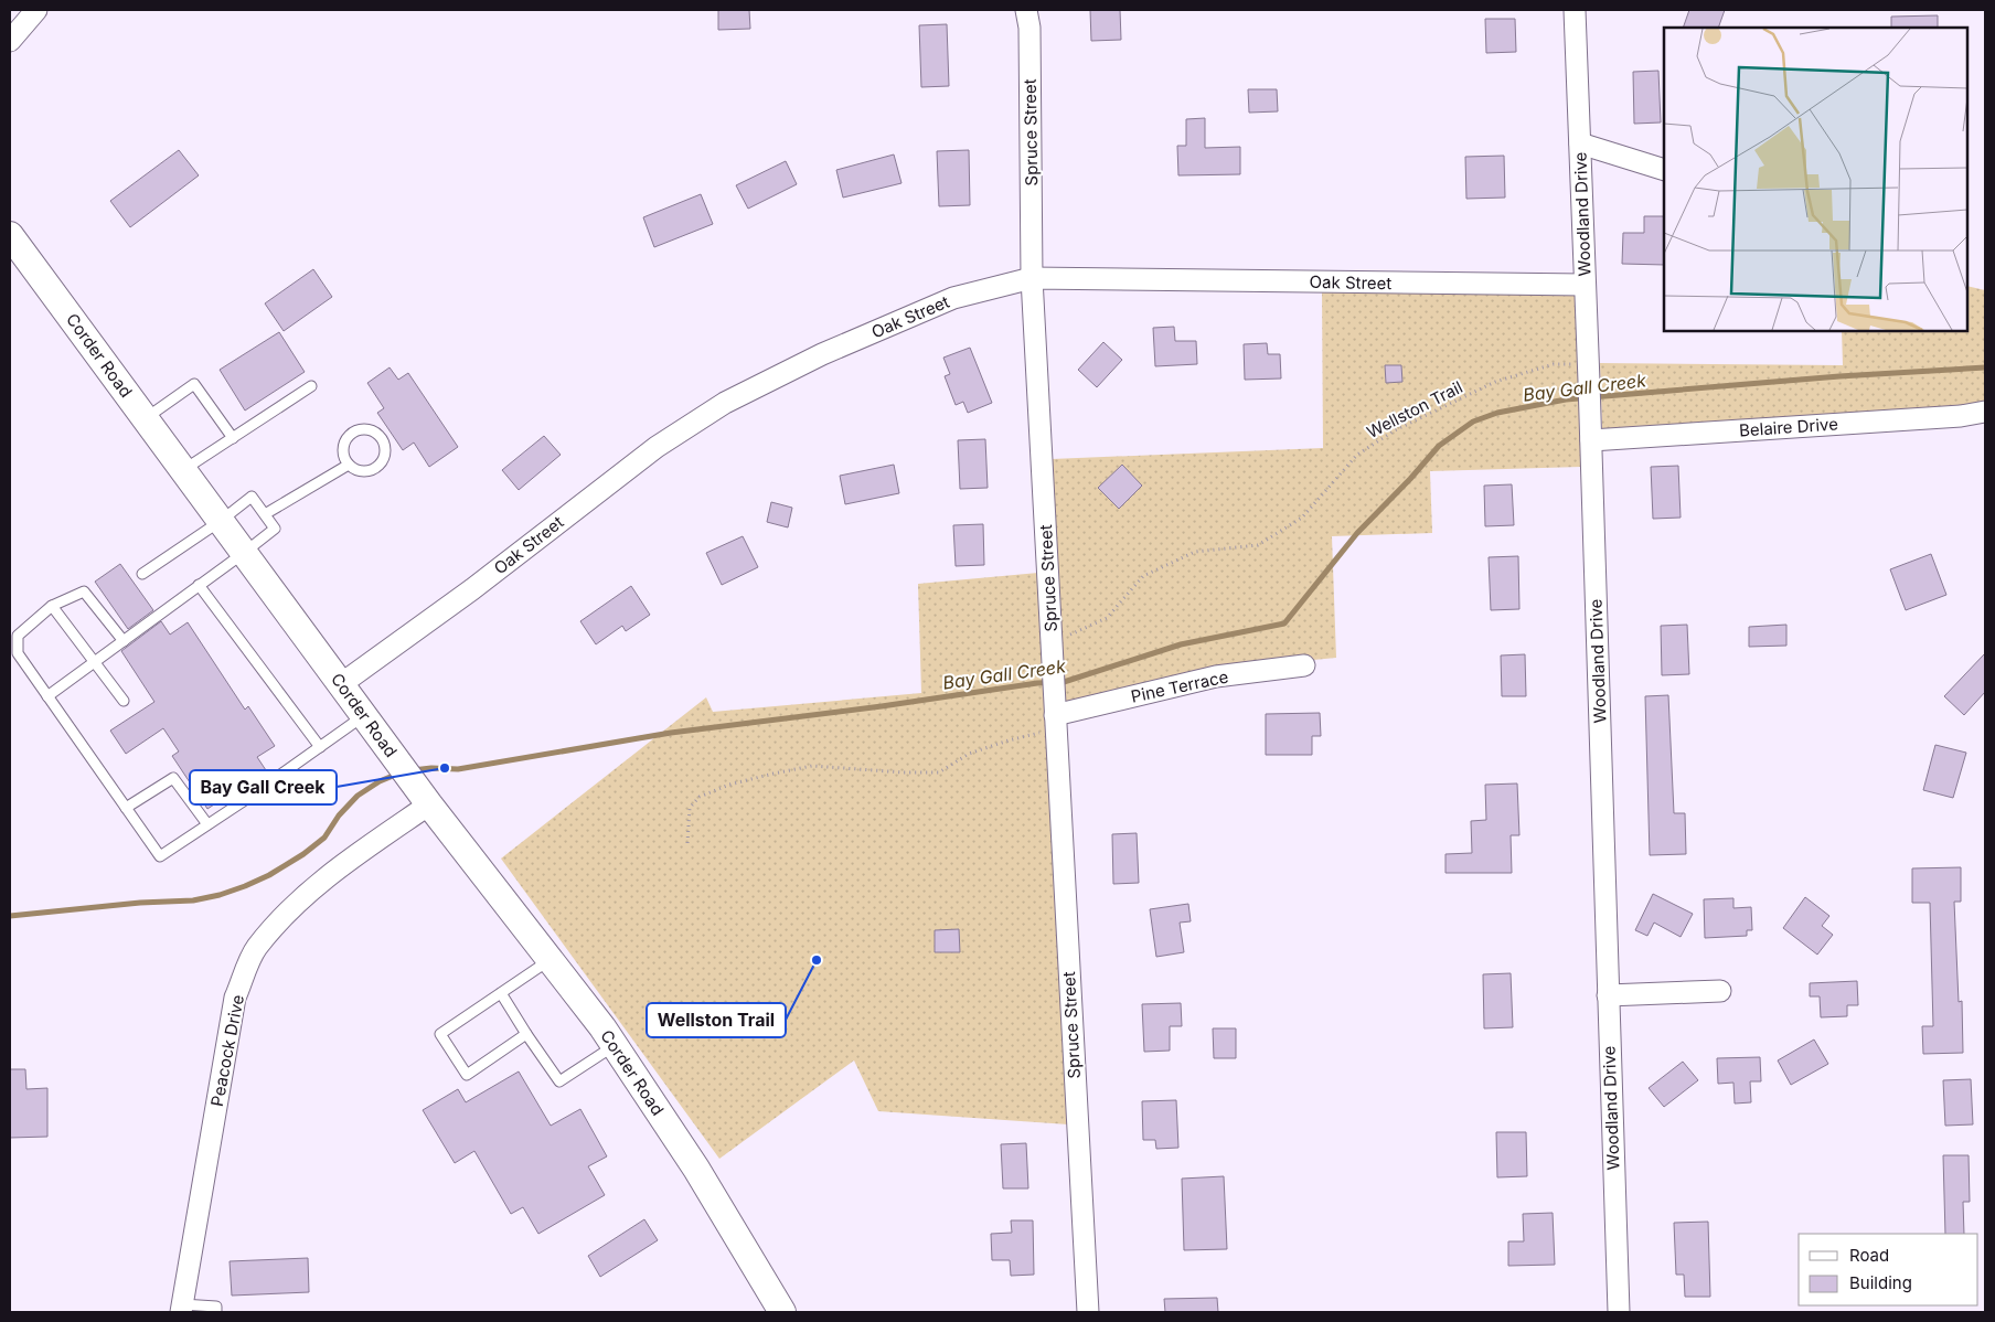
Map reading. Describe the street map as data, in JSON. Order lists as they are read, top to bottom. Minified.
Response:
{"streets":{"street":["Spruce Street","Woodland Drive","Oak Street","Corder Road","Belaire Drive","Pine Terrace","Peacock Drive"],"path":["Wellston Trail"]},"crossings":[["Spruce Street","Oak Street"],["Spruce Street","Wellston Trail"],["Spruce Street","Pine Terrace"],["Woodland Drive","Oak Street"],["Woodland Drive","Wellston Trail"],["Woodland Drive","Belaire Drive"],["Oak Street","Corder Road"],["Corder Road","Peacock Drive"]],"water":["Bay Gall Creek"],"places":["Bay Gall Creek","Wellston Trail"],"legend":["Road","Building"]}
